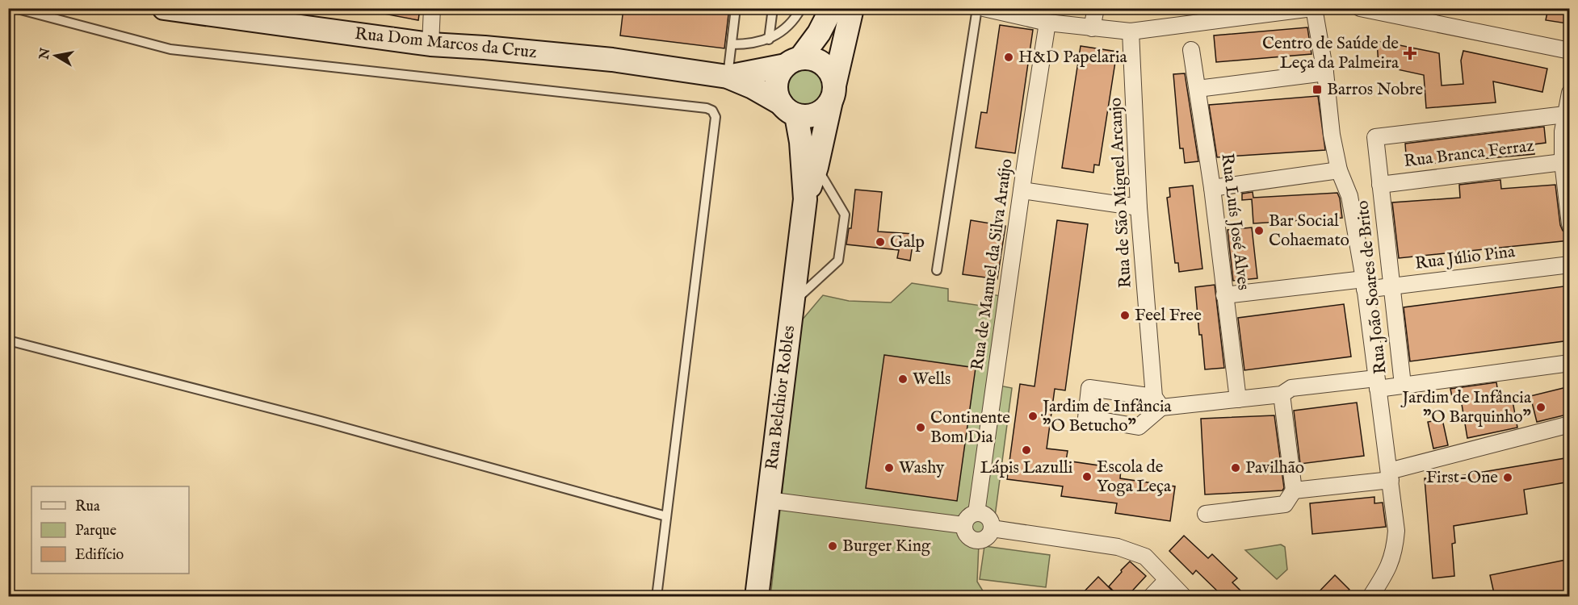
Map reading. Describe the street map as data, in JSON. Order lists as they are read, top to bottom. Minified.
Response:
{"streets":{"main road":["Rua Dom Marcos da Cruz","Rua Belchior Robles"],"street":["Rua Branca Ferraz","Rua de São Miguel Arcanjo","Rua Luís José Alves","Rua Júlio Pina","Rua de Manuel da Silva Araújo","Rua João Soares de Brito"]},"crossings":[["Rua Dom Marcos da Cruz","Rua Belchior Robles"],["Rua Branca Ferraz","Rua João Soares de Brito"],["Rua de São Miguel Arcanjo","Rua Luís José Alves"],["Rua Luís José Alves","Rua Júlio Pina"],["Rua Júlio Pina","Rua João Soares de Brito"]],"places":{"health":["Centro de Saúde de Leça da Palmeira"],"other":["H&D Papelaria","Bar Social Cohaemato","Galp","Feel Free","Wells","Jardim de Infância \"O Barquinho\"","Jardim de Infância \"O Betucho\"","Continente Bom Dia","Lápis Lazulli","Washy","Pavilhão","Escola de Yoga Leça","First-One","Burger King"],"transit":["Barros Nobre"]},"legend":["Rua","Parque","Edifício"],"north":"left"}
